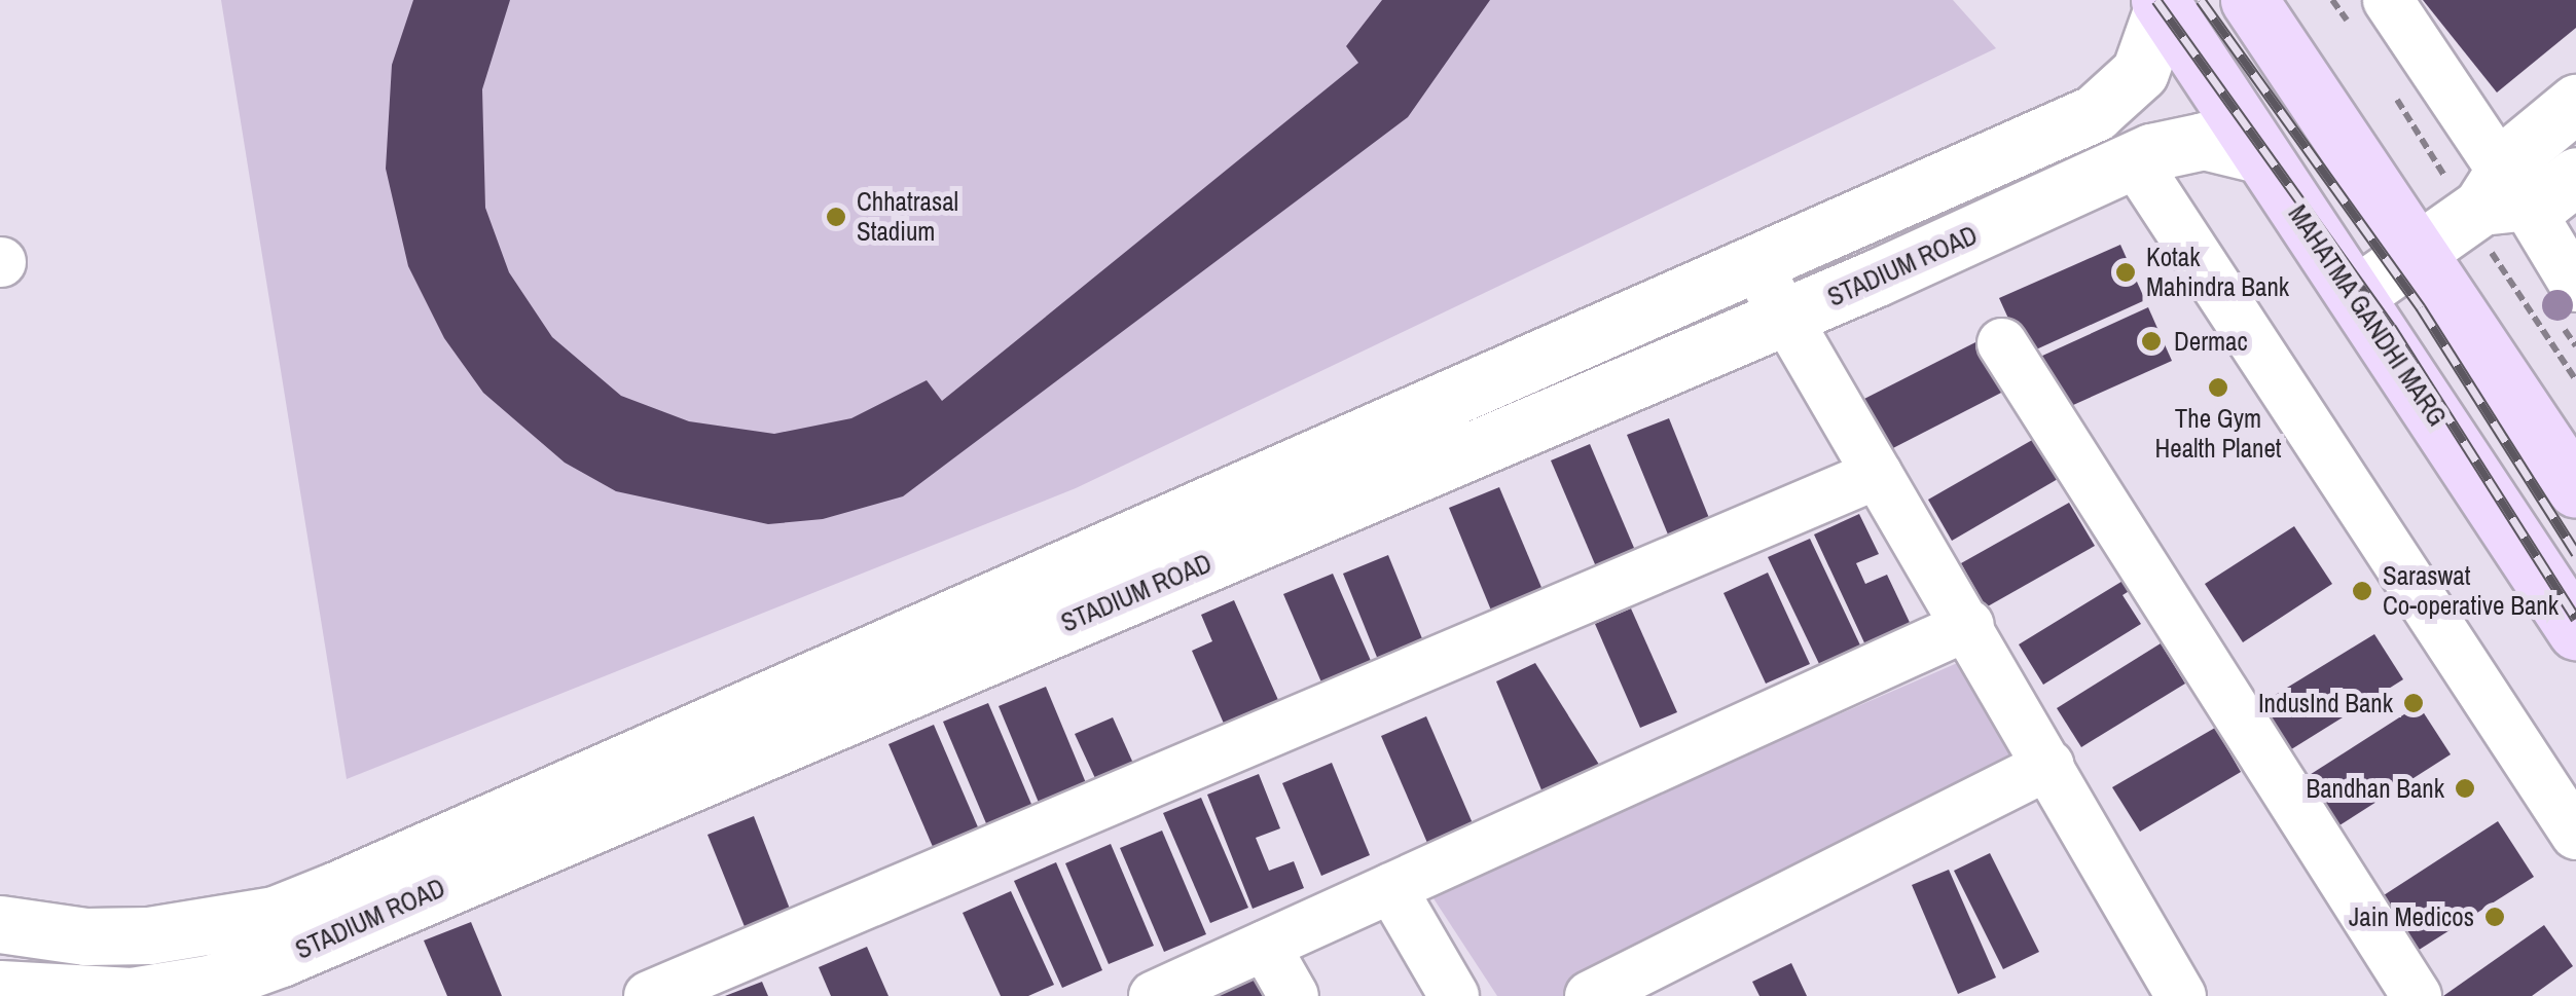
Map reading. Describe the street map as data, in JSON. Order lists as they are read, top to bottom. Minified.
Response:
{"streets":{"main road":["MAHATMA GANDHI MARG"],"street":["STADIUM ROAD"]},"crossings":[["STADIUM ROAD","MAHATMA GANDHI MARG"]],"places":["Chhatrasal Stadium","Kotak Mahindra Bank","Dermac","The Gym Health Planet","Saraswat Co-operative Bank","IndusInd Bank","Bandhan Bank","Jain Medicos"]}
